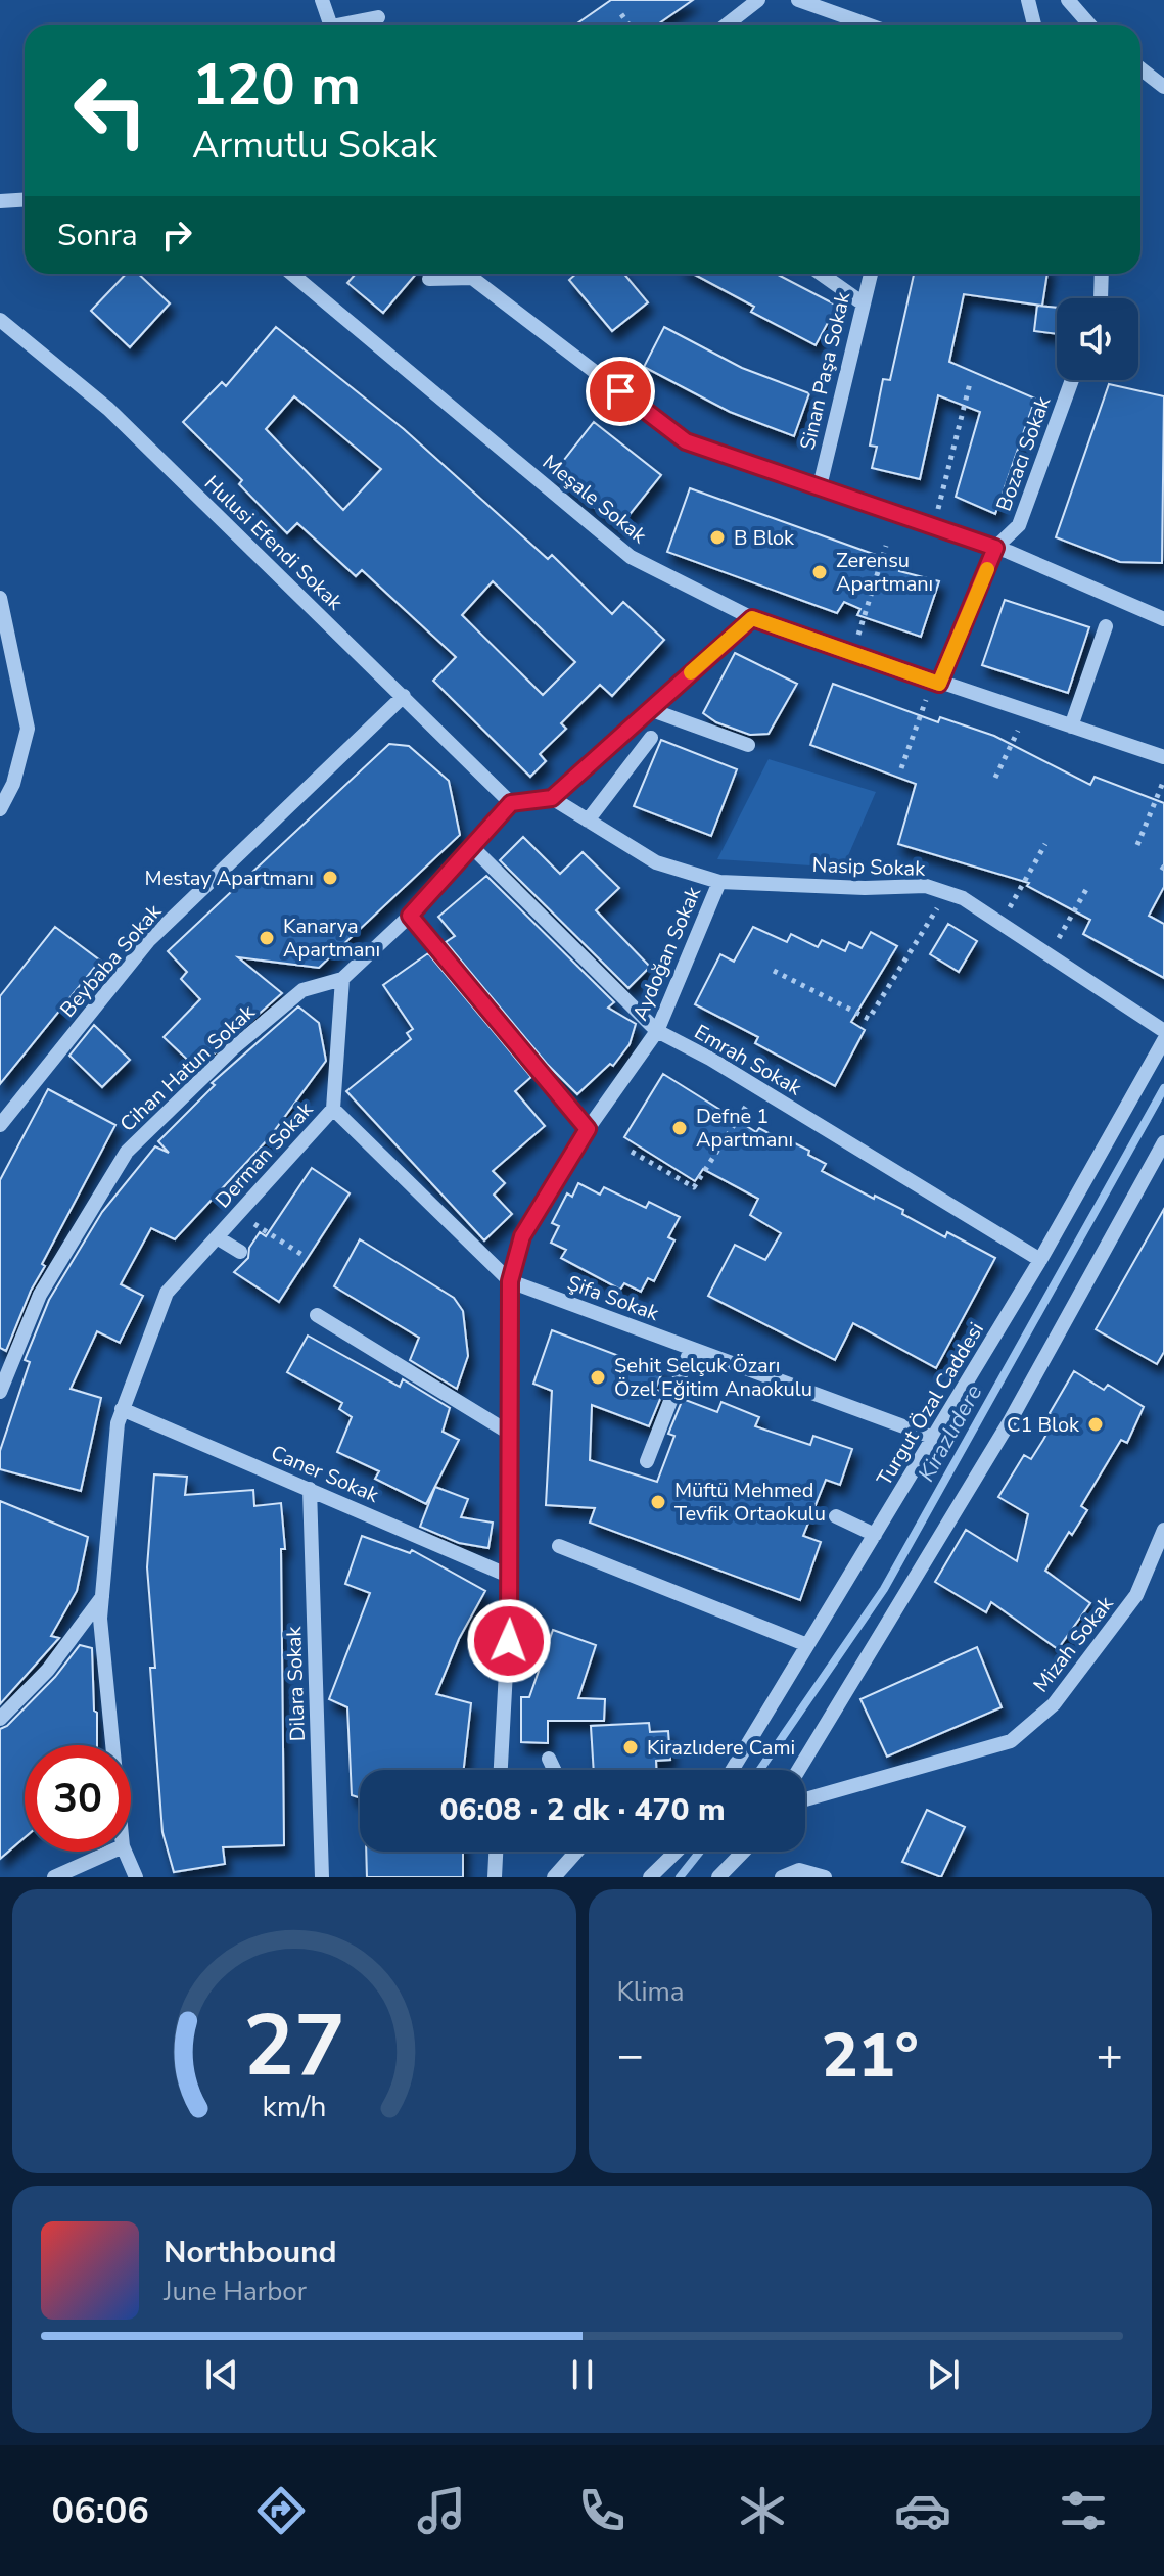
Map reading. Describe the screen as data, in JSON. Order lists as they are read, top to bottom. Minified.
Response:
{"streets":{"street":["Sinan Paşa Sokak","Bozacı Sokak","Meşale Sokak","Hulusi Efendi Sokak","Nasip Sokak","Aydoğan Sokak","Beybaba Sokak","Emrah Sokak","Cihan Hatun Sokak","Derman Sokak","Şifa Sokak","Turgut Özal Caddesi","Caner Sokak","Mizah Sokak","Dilara Sokak"]},"crossings":[["Bozacı Sokak","Meşale Sokak"],["Hulusi Efendi Sokak","Beybaba Sokak"],["Nasip Sokak","Aydoğan Sokak"],["Aydoğan Sokak","Emrah Sokak"],["Aydoğan Sokak","Şifa Sokak"],["Aydoğan Sokak","Caner Sokak"],["Emrah Sokak","Turgut Özal Caddesi"],["Cihan Hatun Sokak","Derman Sokak"],["Derman Sokak","Şifa Sokak"],["Derman Sokak","Caner Sokak"],["Şifa Sokak","Turgut Özal Caddesi"],["Caner Sokak","Dilara Sokak"]],"water":["Kirazlıdere"],"places":["B Blok","Zerensu Apartmanı","Mestay Apartmanı","Kanarya Apartmanı","Defne 1 Apartmanı","Şehit Selçuk Özarı Özel Eğitim Anaokulu","C1 Blok","Müftü Mehmed Tevfik Ortaokulu","Kirazlıdere Cami"],"page":{"turn":["120 m","Armutlu Sokak"],"then":"Sonra","limit":"30","trip":"06:08 · 2 dk · 470 m","tile":"Klima","heat":["−","21°","+"],"song":["Northbound","June Harbor"],"tabs":"06:06","gauge":["27","km/h"]}}
